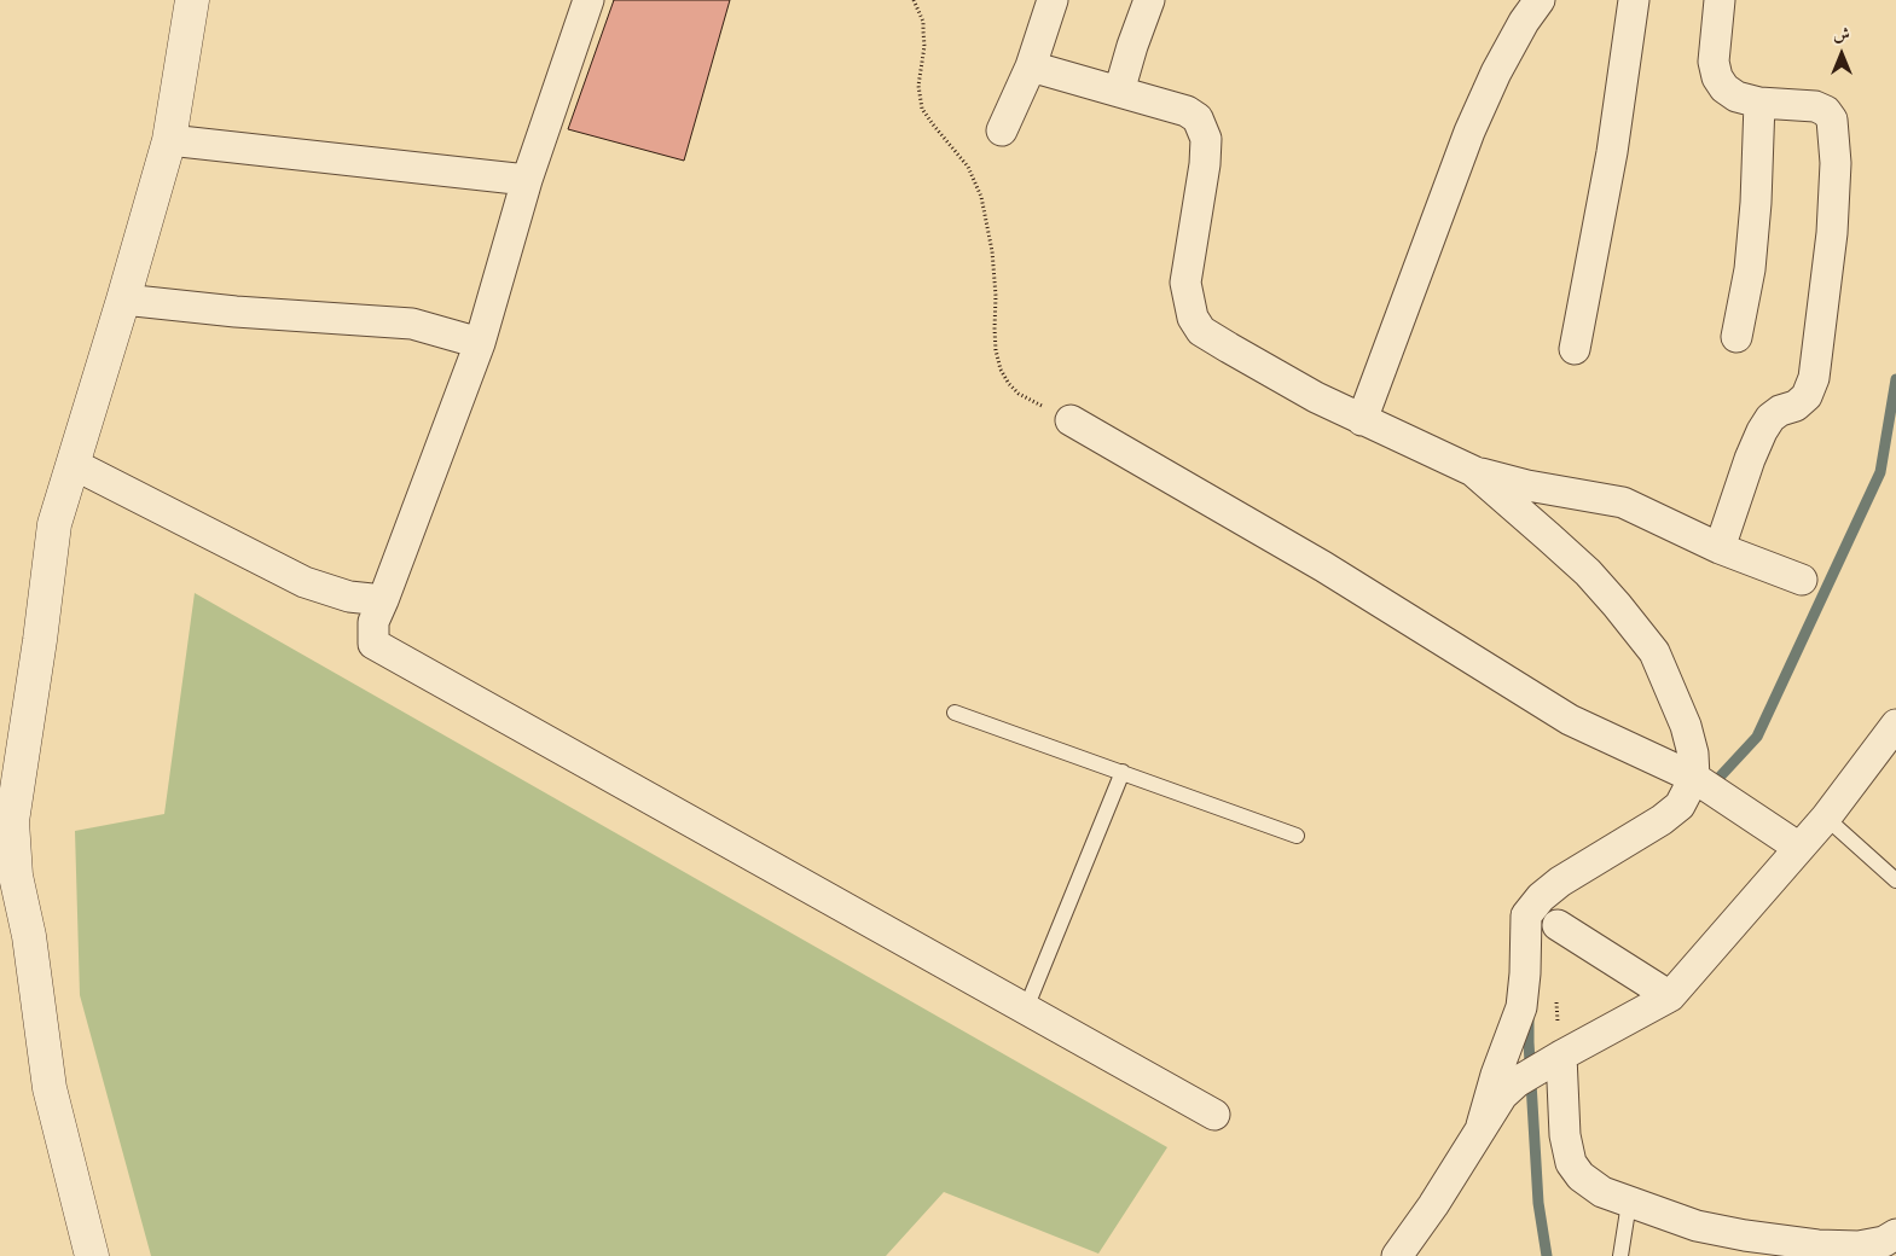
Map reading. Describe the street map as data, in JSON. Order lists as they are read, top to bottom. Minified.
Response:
{"north":"top"}
